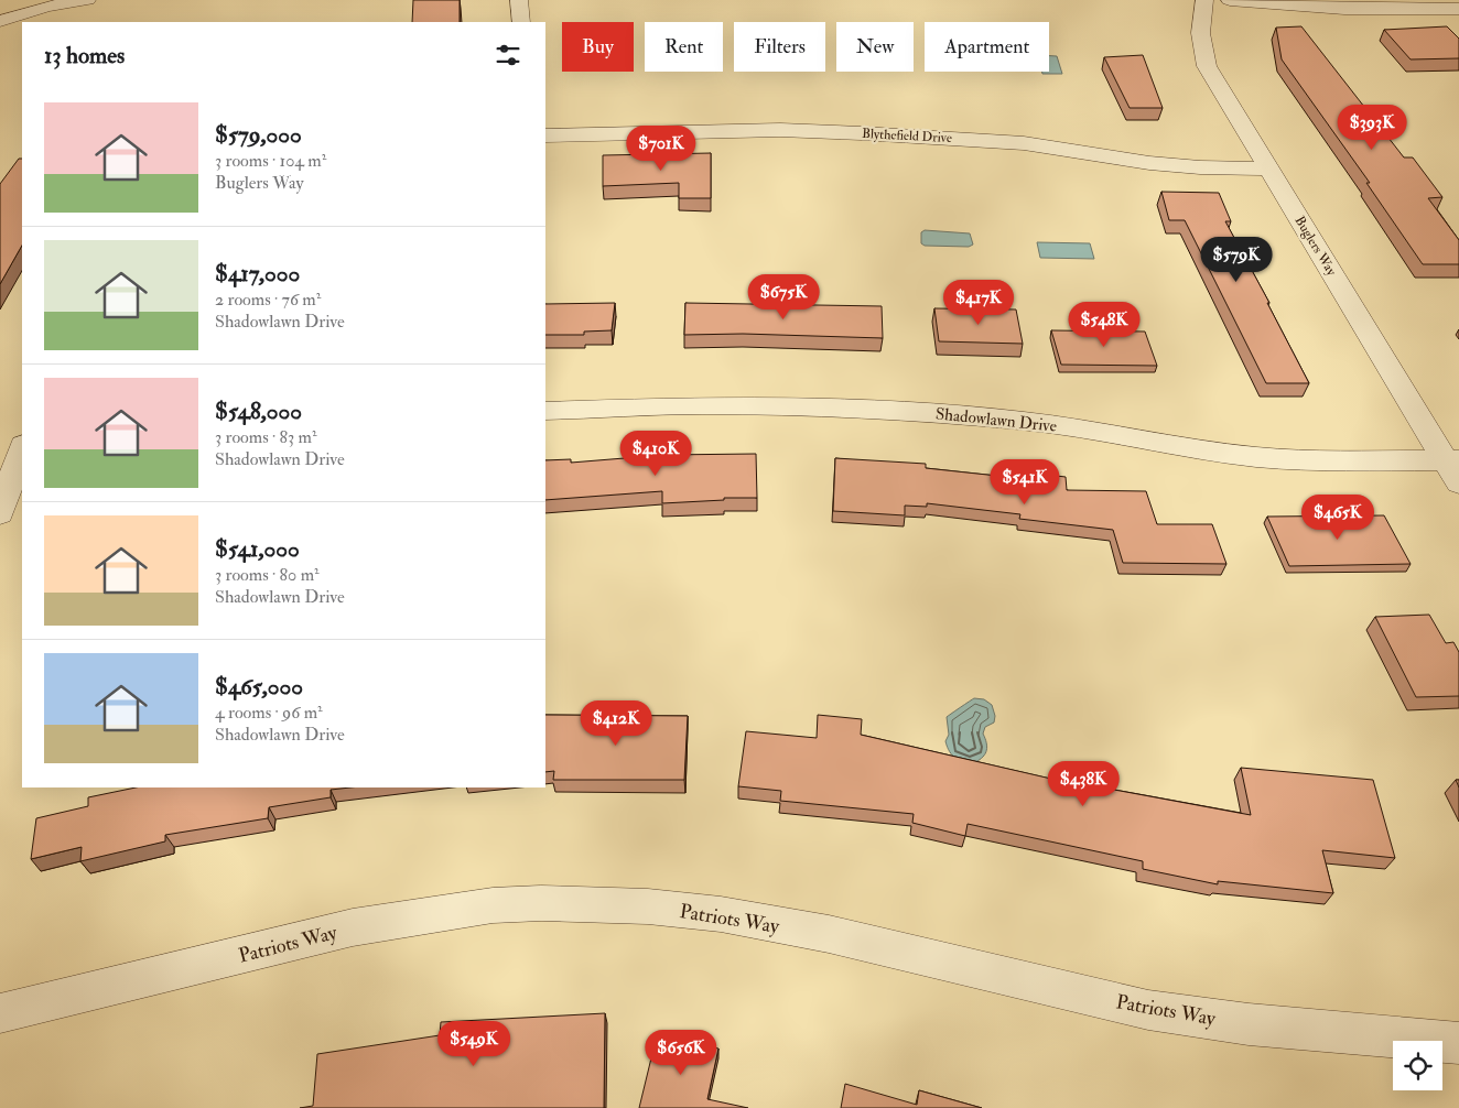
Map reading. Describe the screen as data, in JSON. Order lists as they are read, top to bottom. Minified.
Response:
{"streets":{"street":["Blythefield Drive","Buglers Way","Shadowlawn Drive","Patriots Way"]},"crossings":[["Blythefield Drive","Buglers Way"],["Buglers Way","Shadowlawn Drive"]],"page":{"chip":["Buy","Rent","Filters","New","Apartment"],"heading":"13 homes","list":[{"name":"$579,000","note":"3 rooms · 104 m² · Buglers Way"},{"name":"$417,000","note":"2 rooms · 76 m² · Shadowlawn Drive"},{"name":"$548,000","note":"3 rooms · 83 m² · Shadowlawn Drive"},{"name":"$541,000","note":"3 rooms · 80 m² · Shadowlawn Drive"},{"name":"$465,000","note":"4 rooms · 96 m² · Shadowlawn Drive"}],"price":["$393K","$701K","$579K","$675K","$417K","$548K","$410K","$541K","$465K","$412K","$438K","$549K","$656K"]}}
